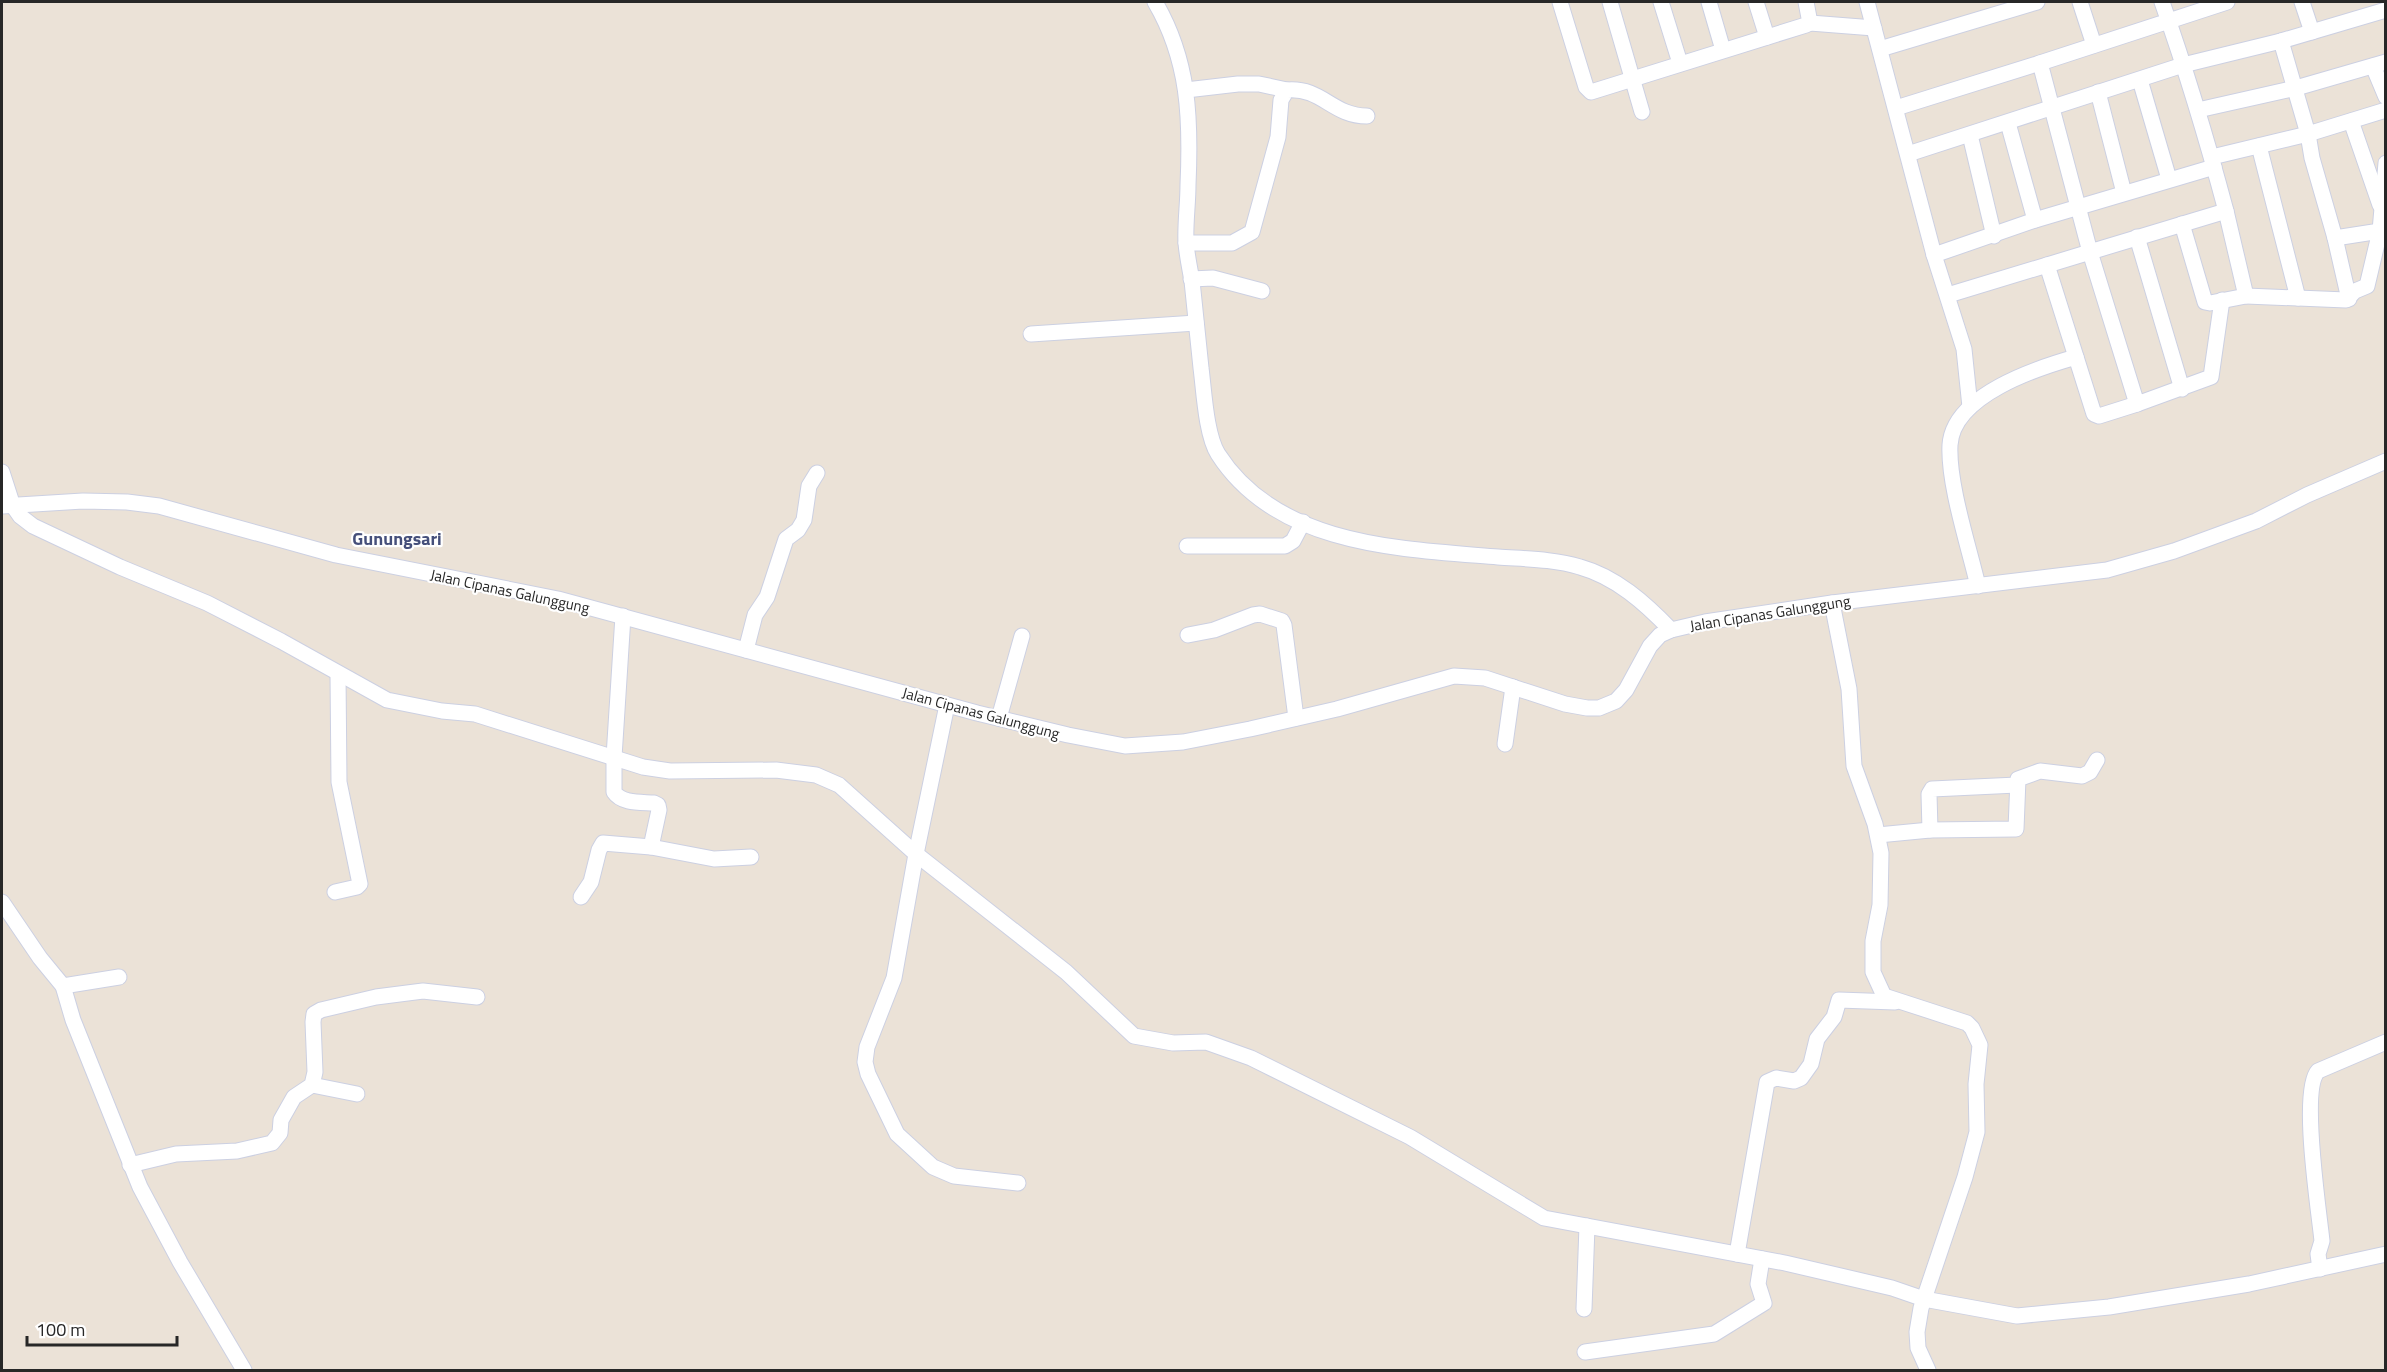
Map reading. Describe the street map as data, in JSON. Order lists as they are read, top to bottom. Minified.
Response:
{"streets":{"street":["Jalan Cipanas Galunggung"]},"districts":["Gunungsari"],"scale_bar":"100 m"}
